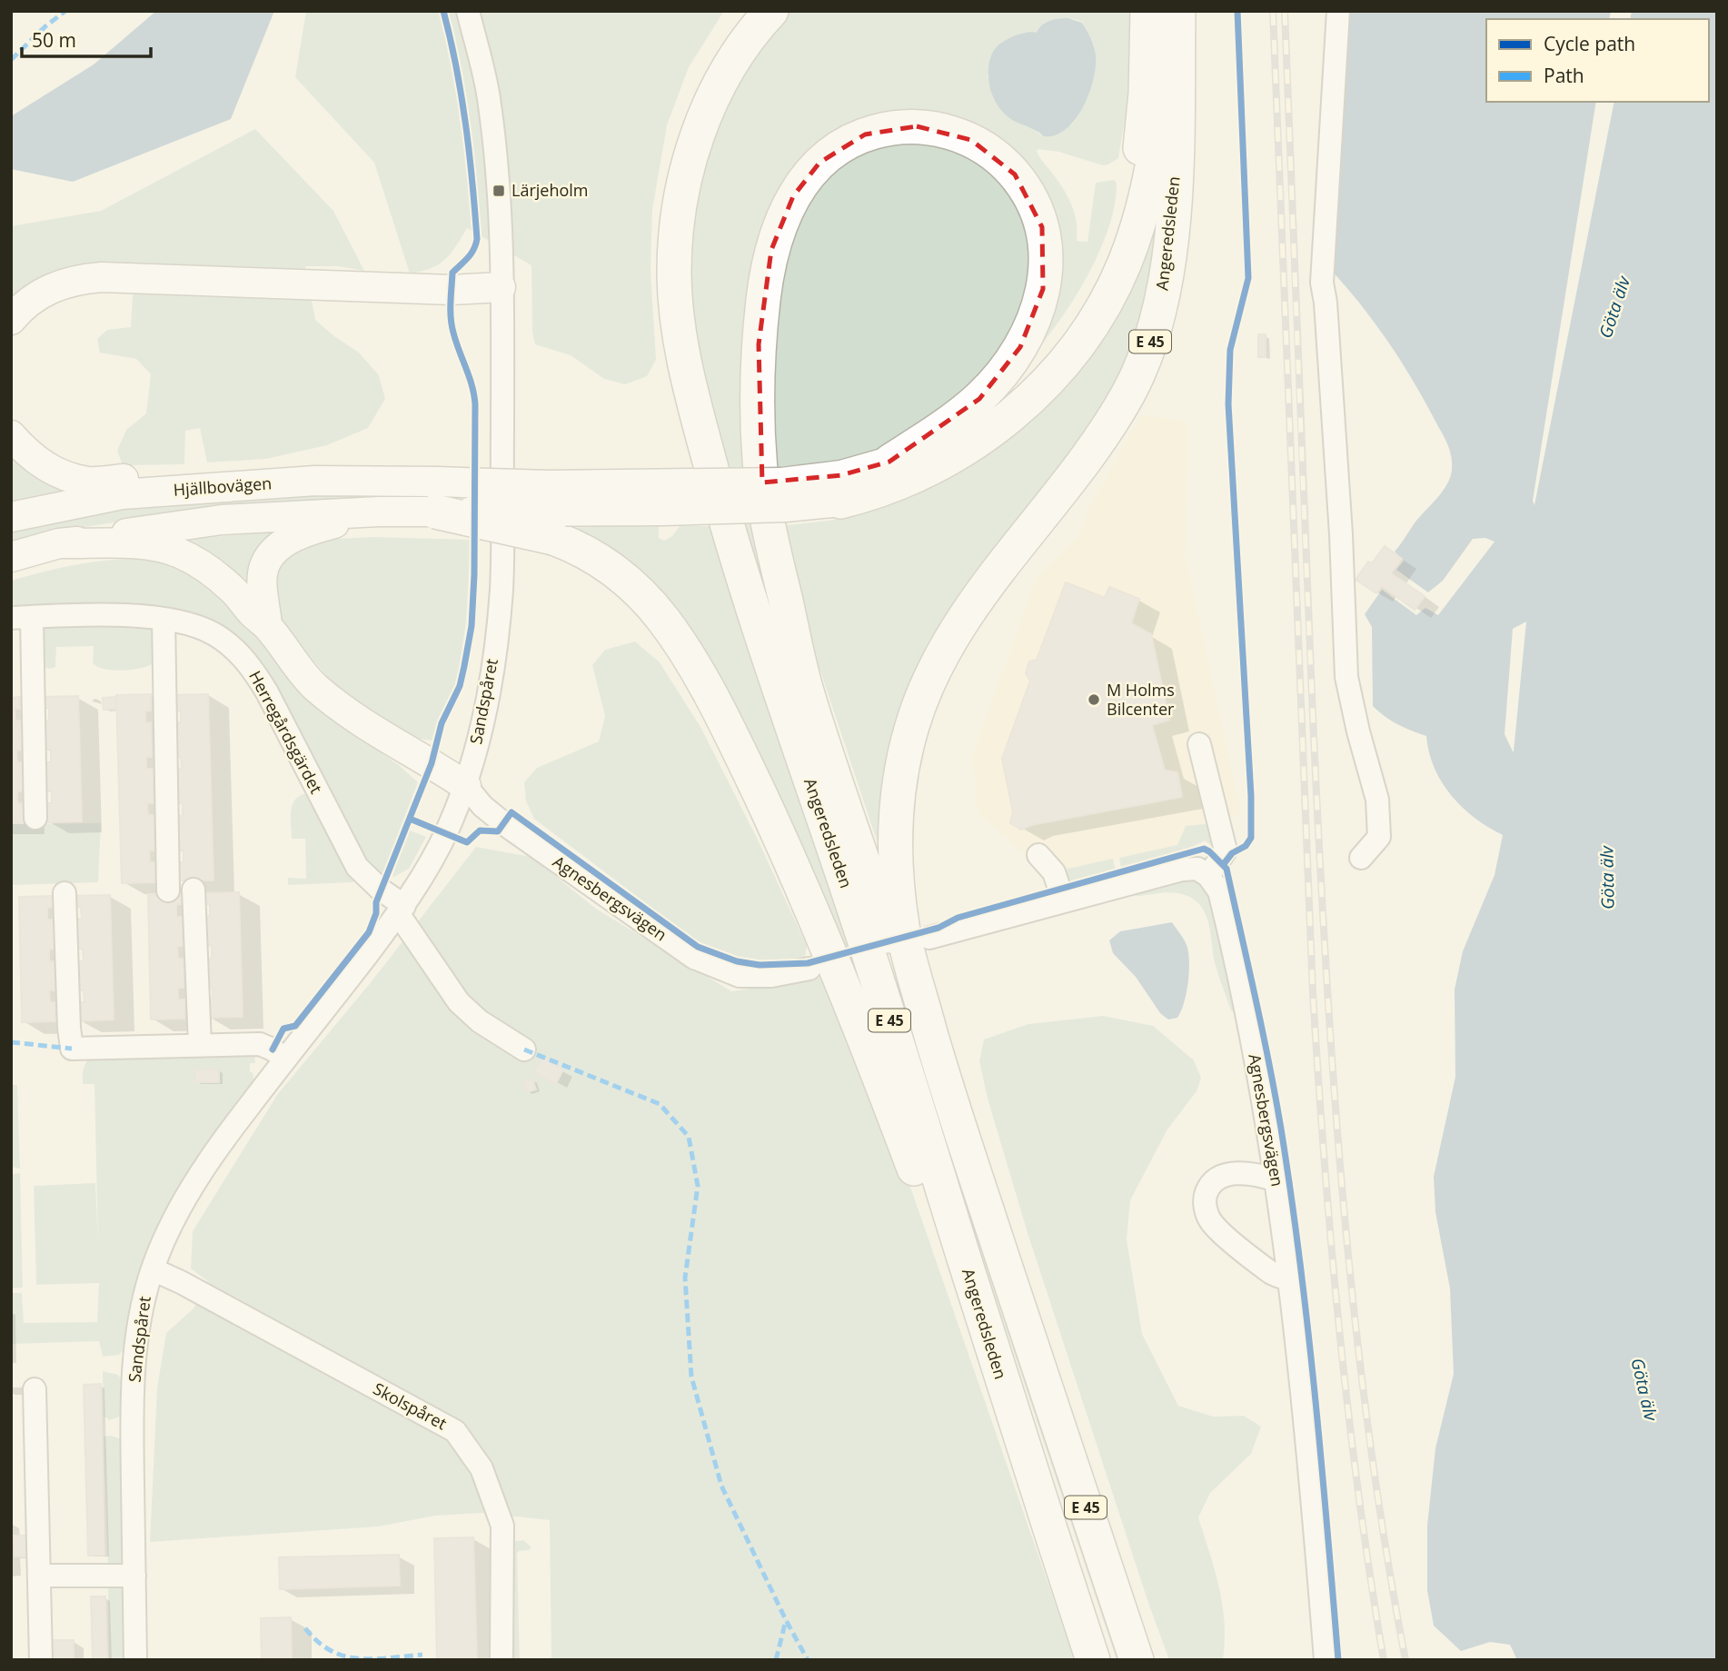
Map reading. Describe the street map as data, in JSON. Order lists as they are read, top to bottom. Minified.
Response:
{"streets":{"highway":["Angeredsleden","E 45"],"main road":["Hjällbovägen"],"street":["Sandspåret","Herregårdsgärdet","Agnesbergsvägen","Skolspåret"]},"crossings":[["Angeredsleden","E 45"],["Sandspåret","Herregårdsgärdet"],["Sandspåret","Agnesbergsvägen"],["Sandspåret","Skolspåret"]],"water":["Göta älv"],"places":{"transit":["Lärjeholm"],"other":["M Holms Bilcenter"]},"legend":["Cycle path","Path"],"scale_bar":"50 m"}
